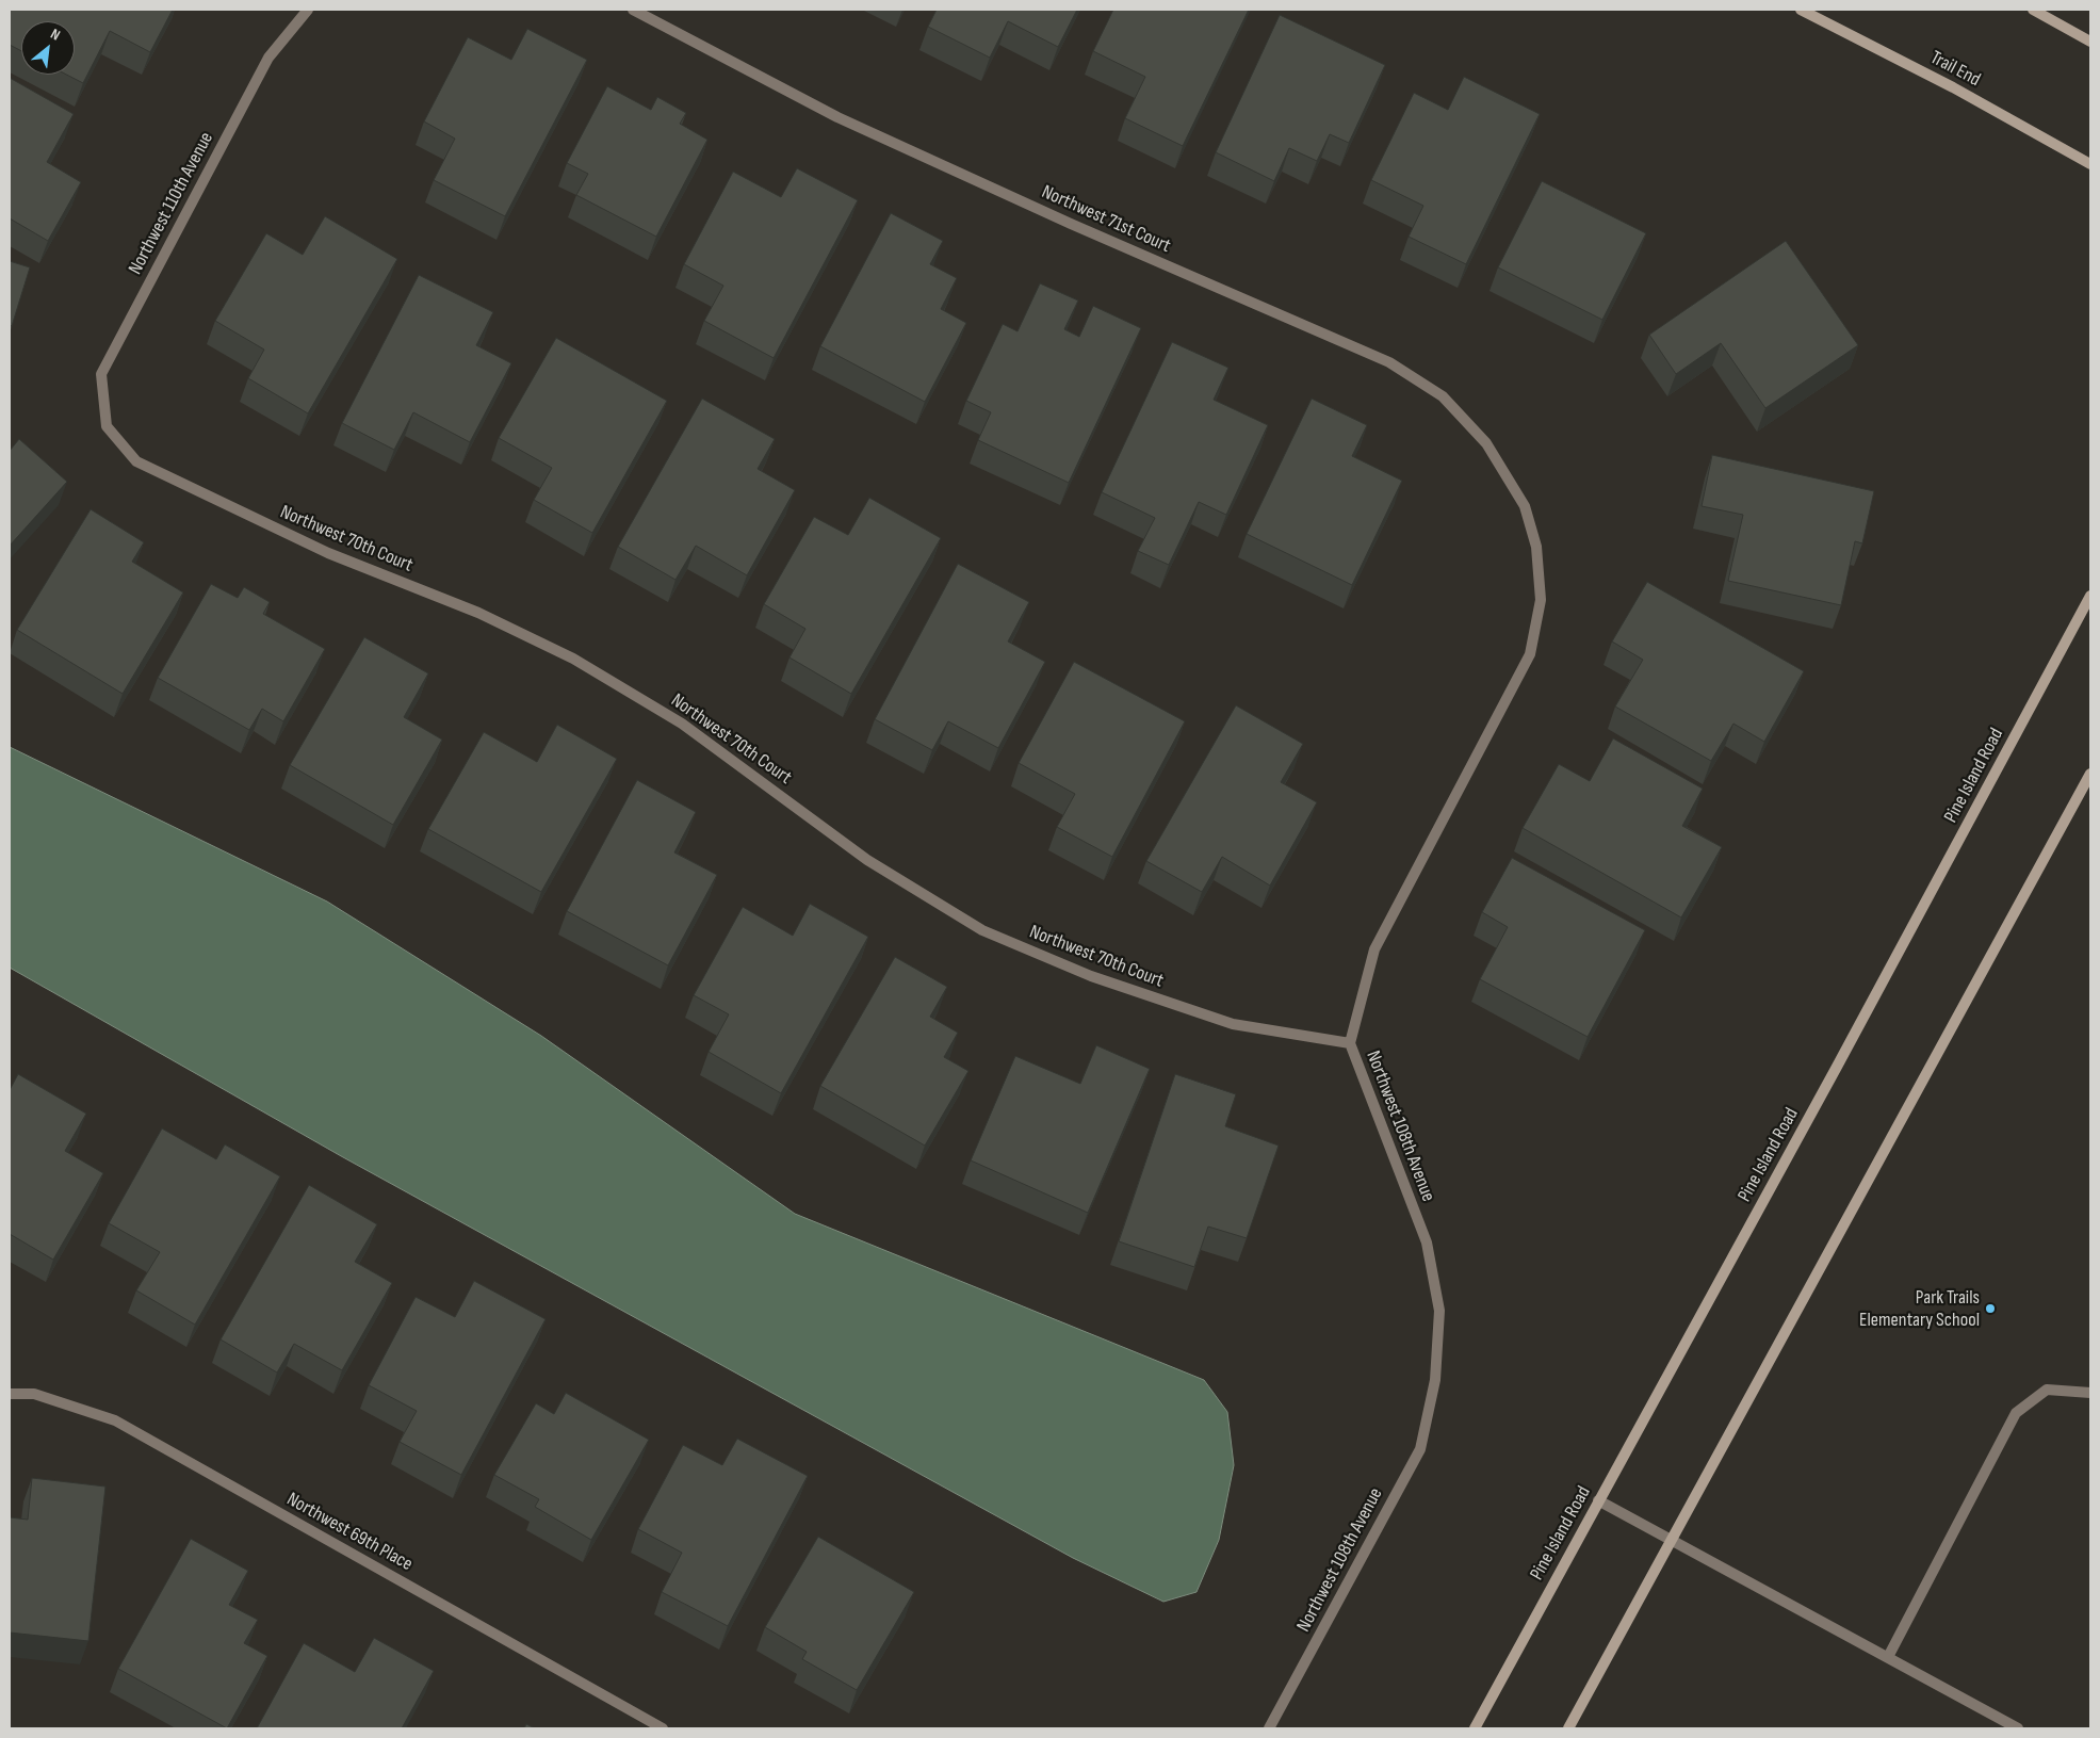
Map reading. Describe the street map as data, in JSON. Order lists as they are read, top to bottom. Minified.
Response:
{"streets":{"main road":["Trail End","Pine Island Road"],"street":["Northwest 110th Avenue","Northwest 71st Court","Northwest 70th Court","Northwest 108th Avenue","Northwest 69th Place"]},"crossings":[["Northwest 110th Avenue","Northwest 70th Court"],["Northwest 71st Court","Northwest 108th Avenue"],["Northwest 70th Court","Northwest 108th Avenue"]],"places":["Park Trails Elementary School"],"north":"top right"}
